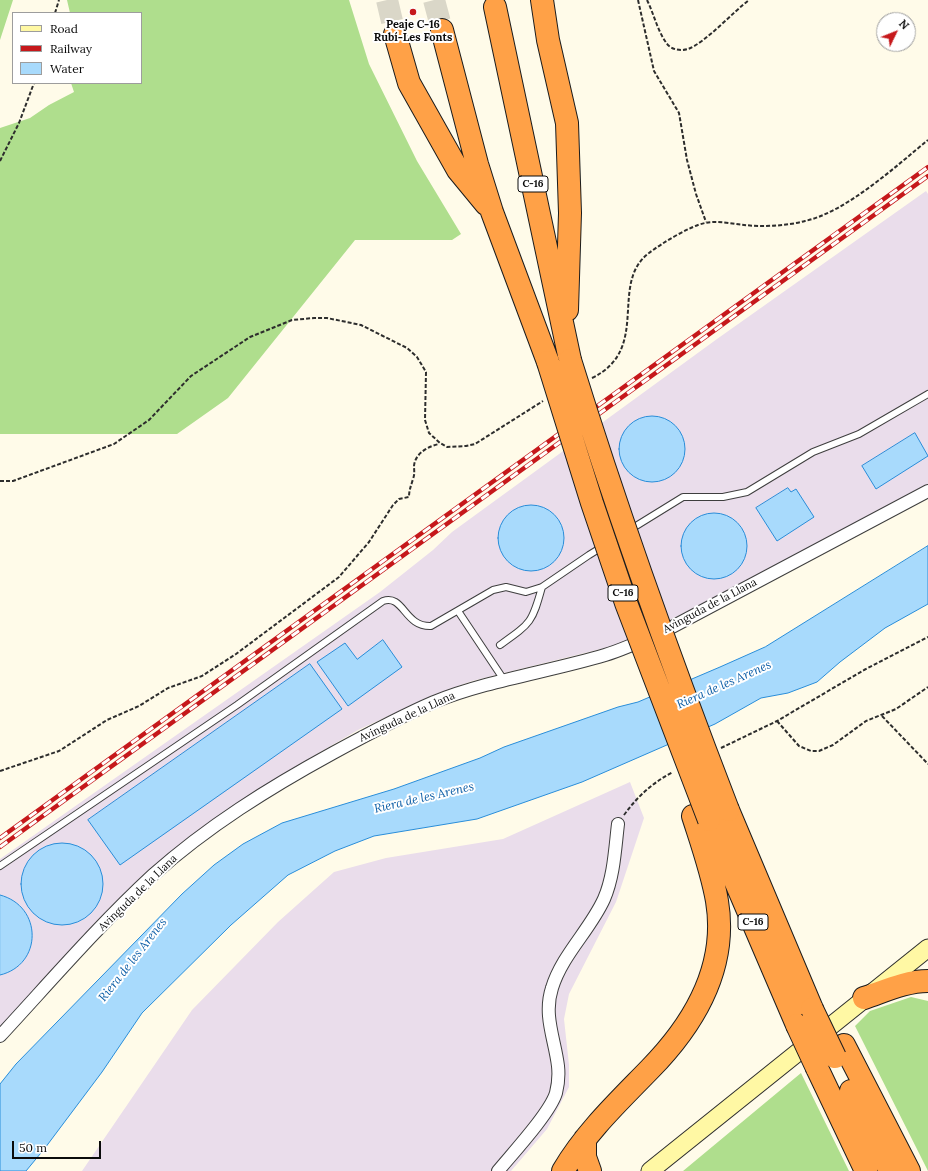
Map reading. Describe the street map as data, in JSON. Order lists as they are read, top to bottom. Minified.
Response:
{"streets":{"highway":["C-16"],"street":["Avinguda de la Llana"]},"water":["Riera de les Arenes"],"places":["Peaje C-16 Rubí-Les Fonts"],"legend":["Road","Railway","Water"],"scale_bar":"50 m","north":"top right"}
